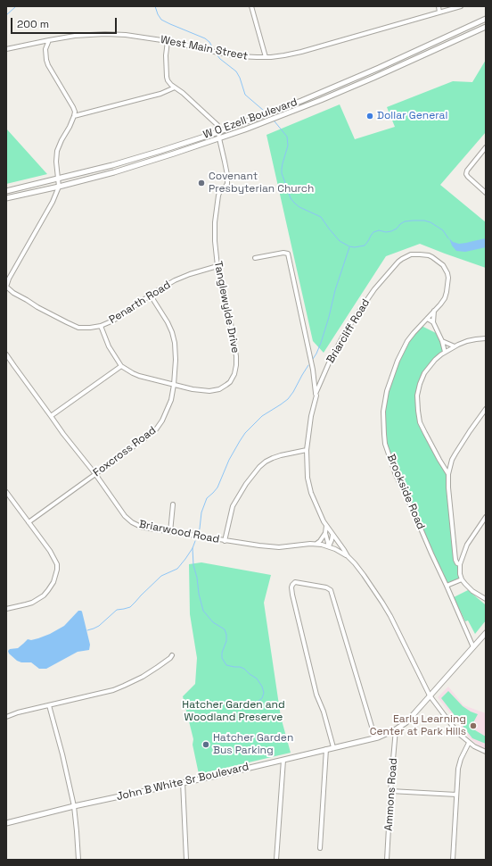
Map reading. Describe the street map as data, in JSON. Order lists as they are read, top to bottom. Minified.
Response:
{"streets":{"main road":["W O Ezell Boulevard","John B White Sr Boulevard"],"street":["West Main Street","Penarth Road","Tanglewylde Drive","Briarcliff Road","Foxcross Road","Brookside Road","Briarwood Road","Ammons Road"]},"crossings":[["W O Ezell Boulevard","Tanglewylde Drive"],["Penarth Road","Tanglewylde Drive"],["Penarth Road","Foxcross Road"],["Tanglewylde Drive","Foxcross Road"],["Briarcliff Road","Brookside Road"],["Briarcliff Road","Briarwood Road"],["Briarcliff Road","John B White Sr Boulevard"],["Foxcross Road","Briarwood Road"],["Brookside Road","John B White Sr Boulevard"],["John B White Sr Boulevard","Ammons Road"]],"parks":["Hatcher Garden and Woodland Preserve"],"places":["Dollar General","Covenant Presbyterian Church","Early Learning Center at Park Hills","Hatcher Garden Bus Parking"],"scale_bar":"200 m"}
